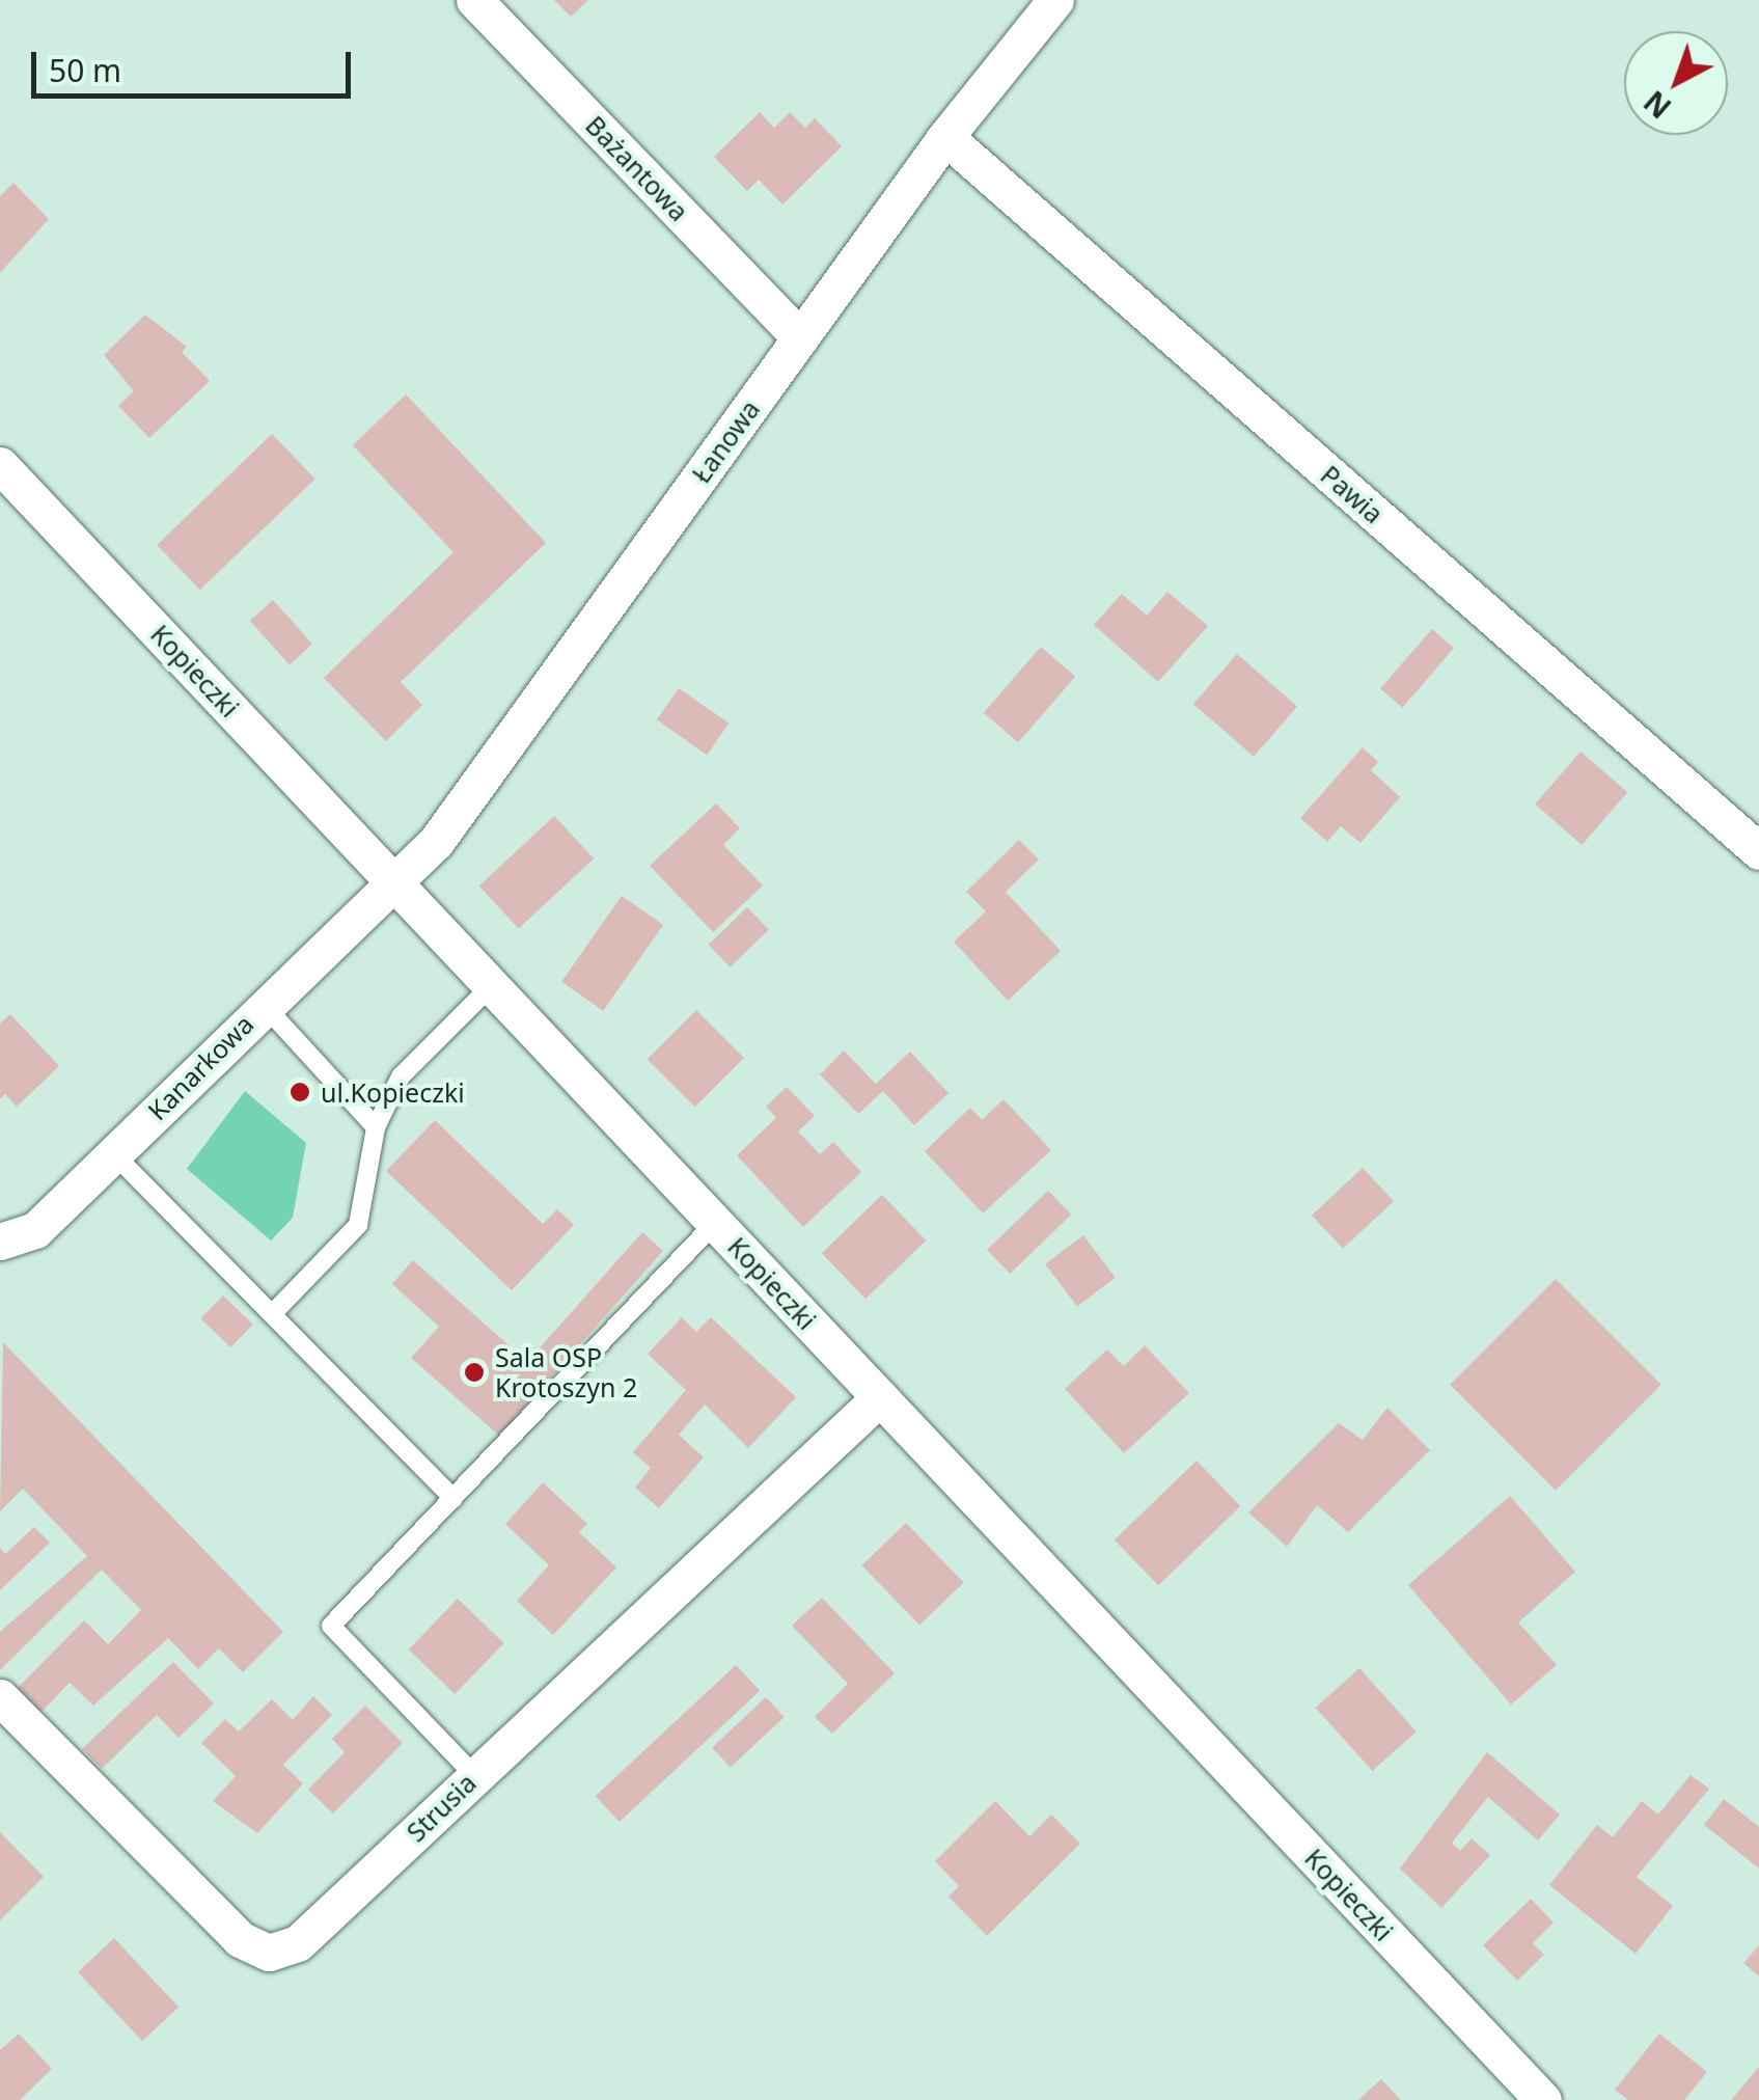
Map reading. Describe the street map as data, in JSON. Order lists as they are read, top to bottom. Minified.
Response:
{"streets":{"street":["Bażantowa","Łanowa","Pawia","Kopieczki","Kanarkowa","Strusia"]},"crossings":[["Bażantowa","Łanowa"],["Łanowa","Pawia"],["Łanowa","Kopieczki"],["Łanowa","Kanarkowa"],["Kopieczki","Kanarkowa"],["Kopieczki","Strusia"]],"places":["ul.Kopieczki","Sala OSP Krotoszyn 2"],"scale_bar":"50 m","north":"bottom left"}
